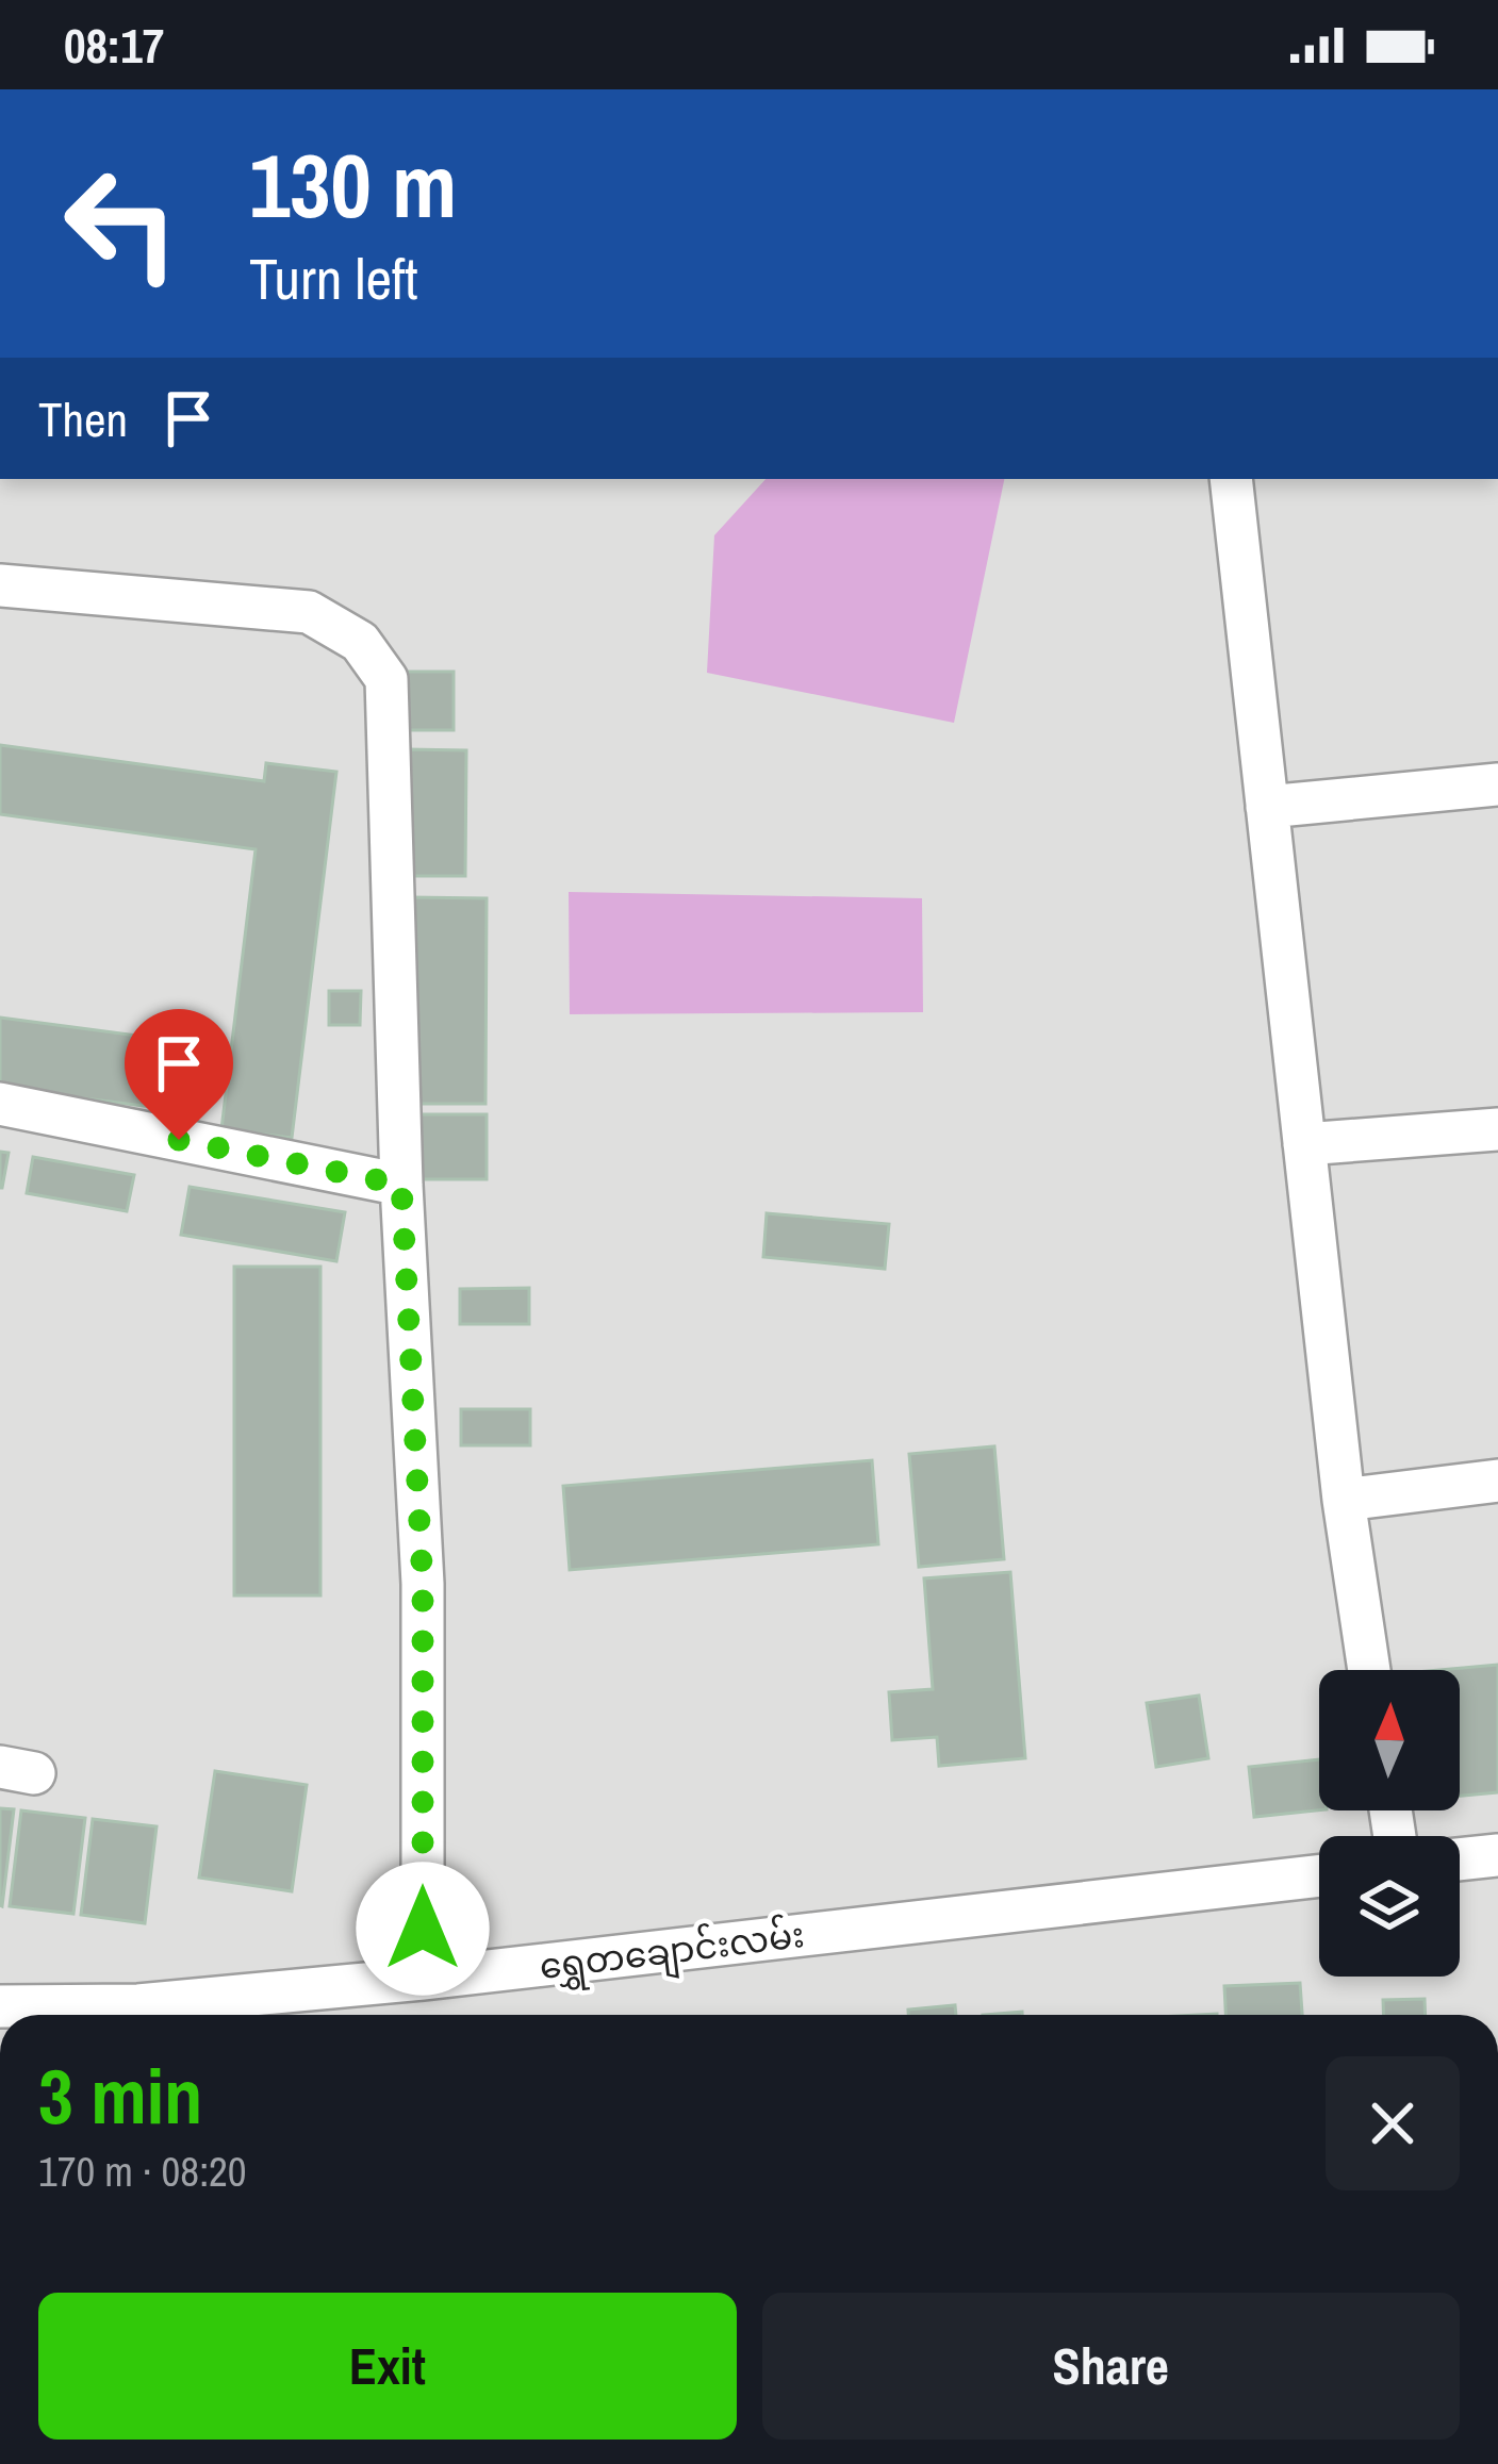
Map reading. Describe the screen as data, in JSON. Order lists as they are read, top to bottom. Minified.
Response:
{"streets":{"street":["ရွှေတချောင်းလမ်း"]},"north":"top","page":{"status":"08:17","turn":["130 m","Turn left"],"then":"Then","heading":["3 min","170 m · 08:20"],"buttons":["Exit","Share"]}}
